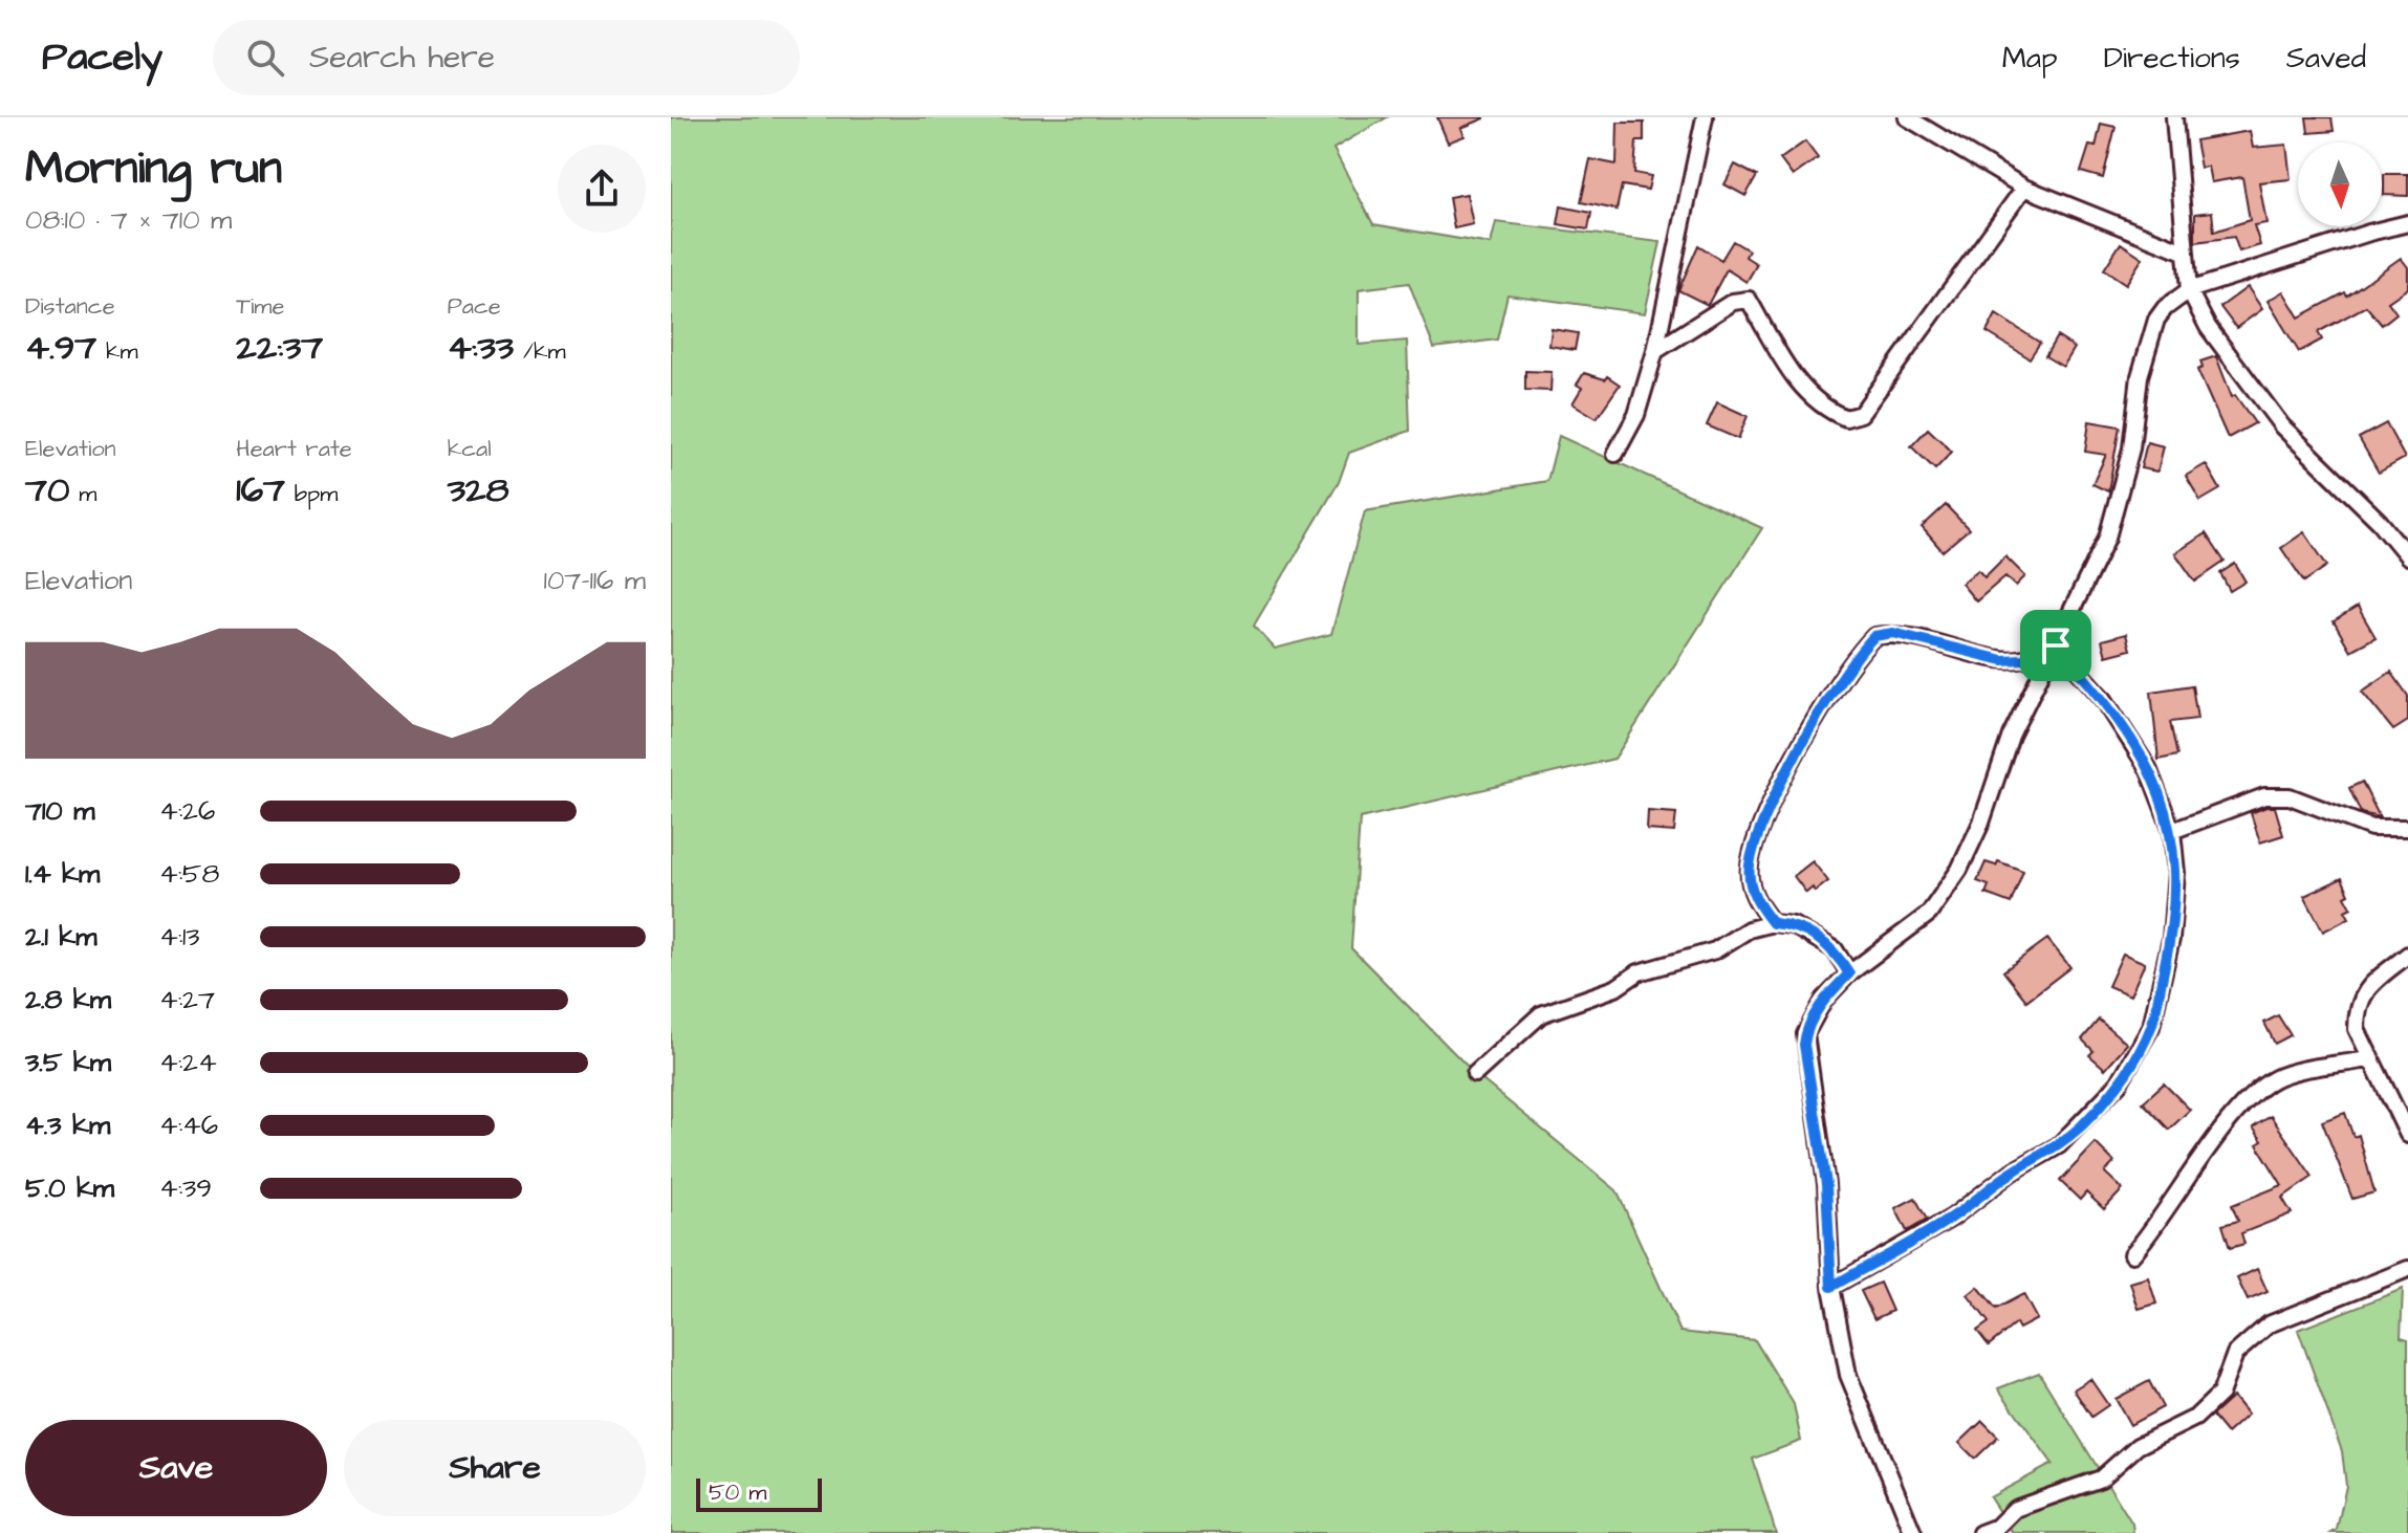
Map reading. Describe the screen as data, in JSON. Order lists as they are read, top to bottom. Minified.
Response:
{"scale_bar":"50 m","north":"bottom","page":{"header":"Pacely","search":"Search here","nav":["Map","Directions","Saved"],"heading":["Morning run","08:10 · 7 × 710 m"],"stats":[["Distance","4.97 km"],["Time","22:37"],["Pace","4:33 /km"],["Elevation","70 m"],["Heart rate","167 bpm"],["kcal","328"]],"chart":["Elevation","107–116 m"],"list":[{"name":"710 m","note":"4:26"},{"name":"1.4 km","note":"4:58"},{"name":"2.1 km","note":"4:13"},{"name":"2.8 km","note":"4:27"},{"name":"3.5 km","note":"4:24"},{"name":"4.3 km","note":"4:46"},{"name":"5.0 km","note":"4:39"}],"buttons":["Save","Share"],"scale":"50 m"}}
